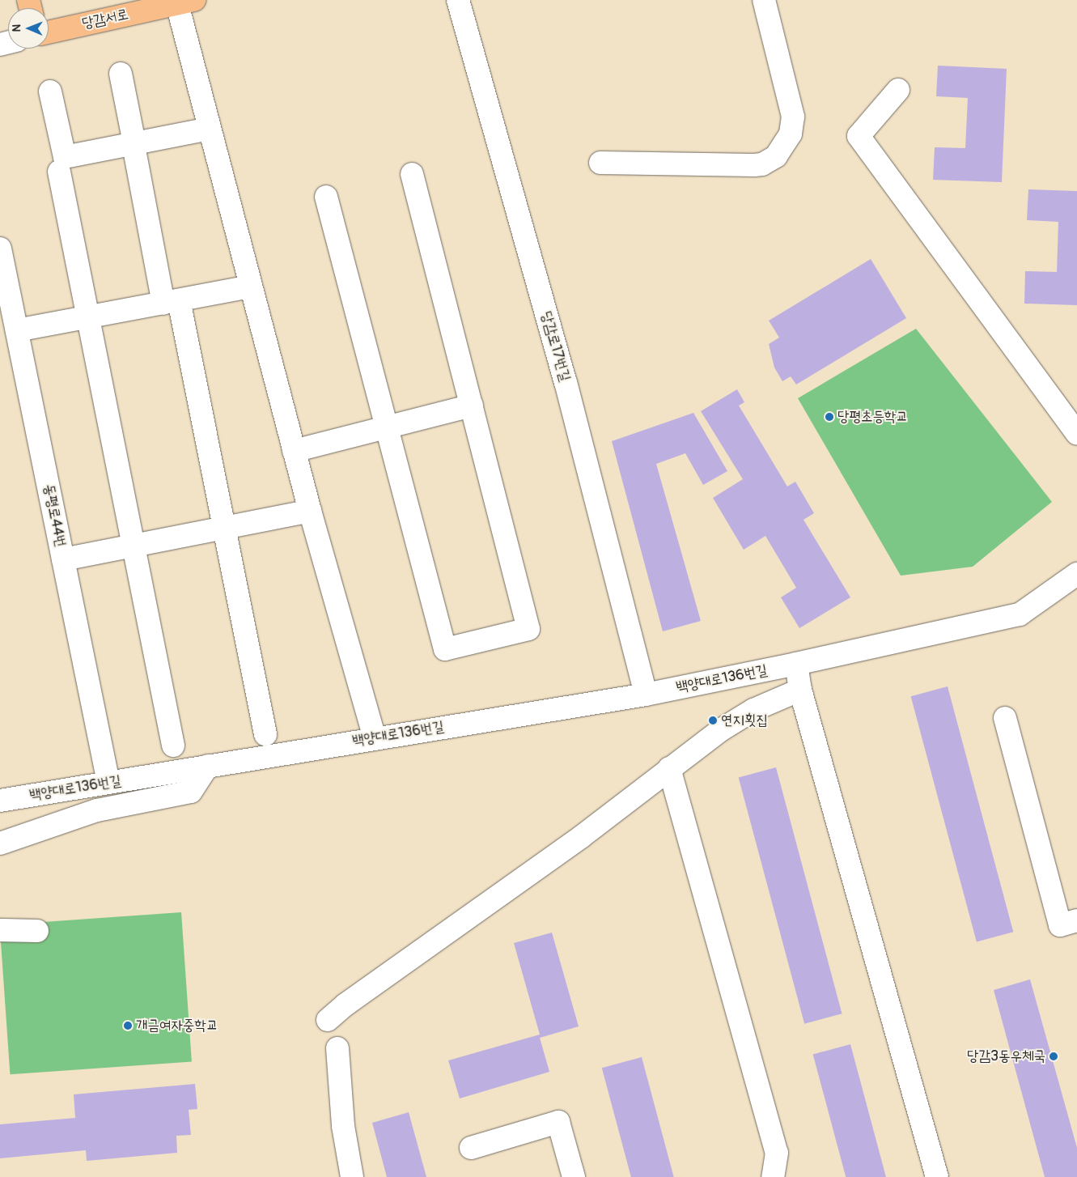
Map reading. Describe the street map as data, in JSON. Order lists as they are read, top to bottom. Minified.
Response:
{"streets":{"main road":["당감서로"],"street":["당감로17번길","동평로44번","백양대로136번길"]},"crossings":[["당감로17번길","백양대로136번길"],["동평로44번","백양대로136번길"]],"places":["당평초등학교","연지횟집","개금여자중학교","당감3동우체국"],"north":"left"}
